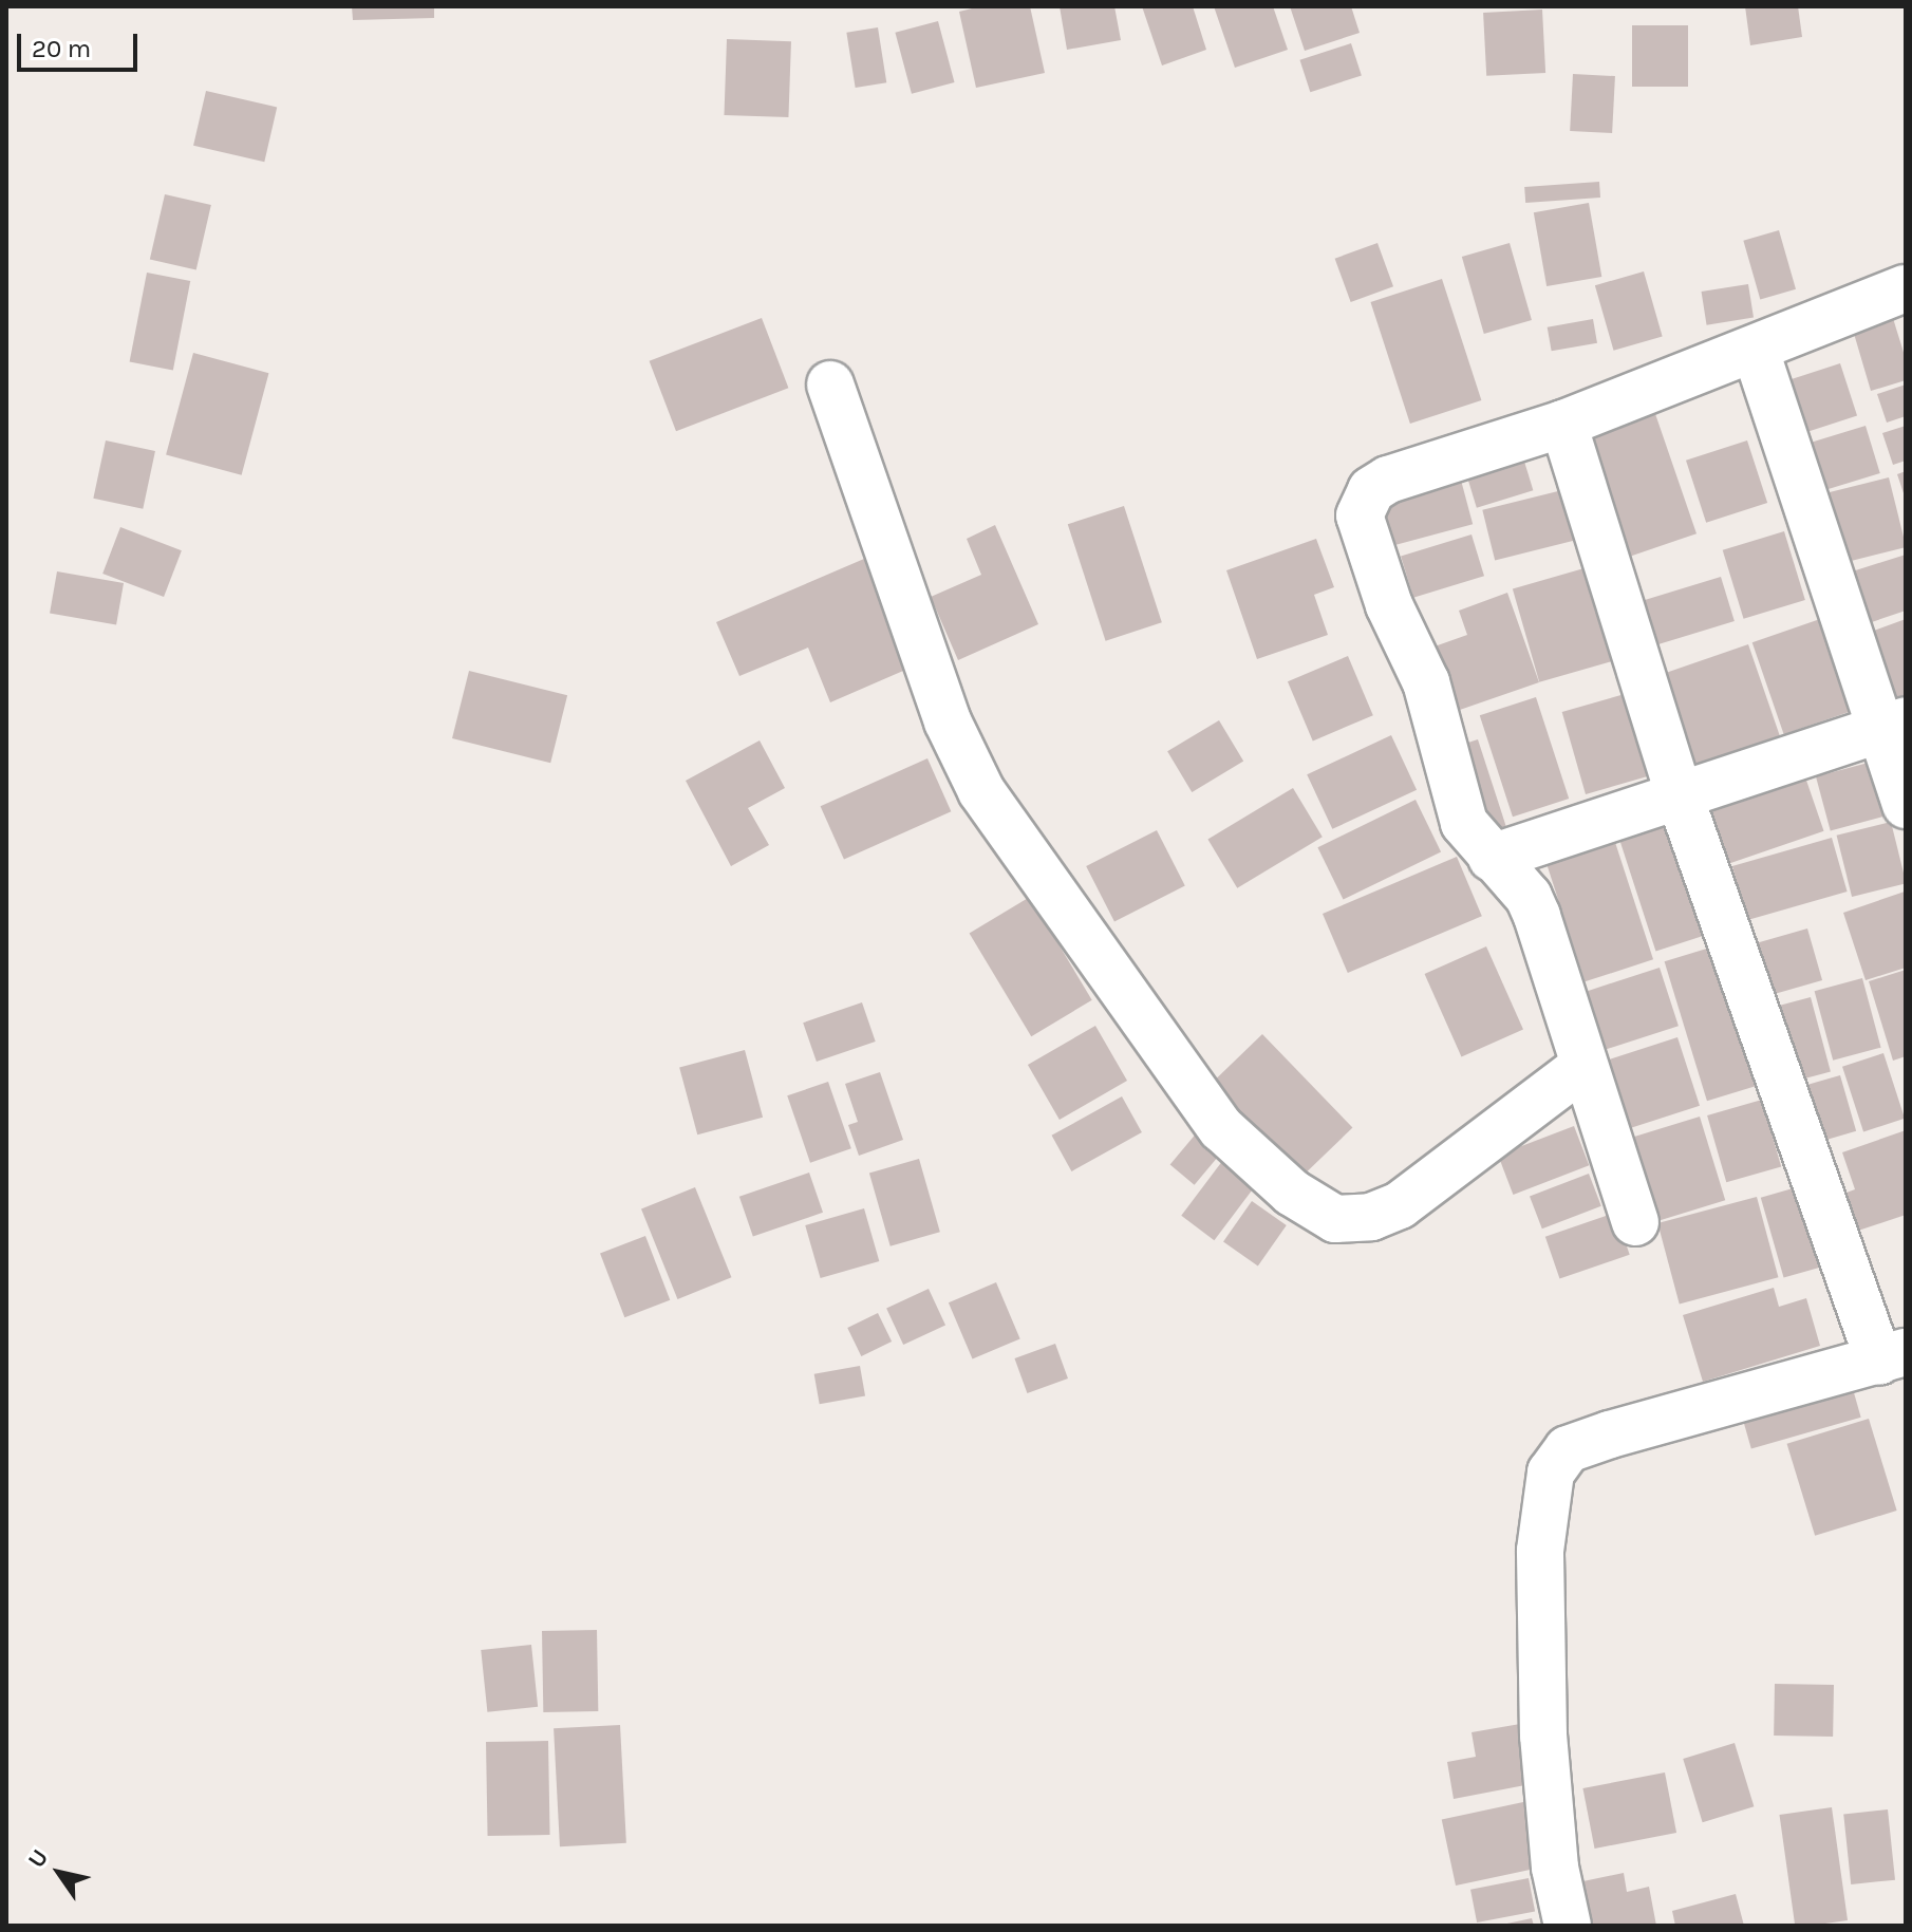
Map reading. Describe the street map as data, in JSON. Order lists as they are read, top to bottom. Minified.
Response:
{"scale_bar":"20 m","north":"top left"}
